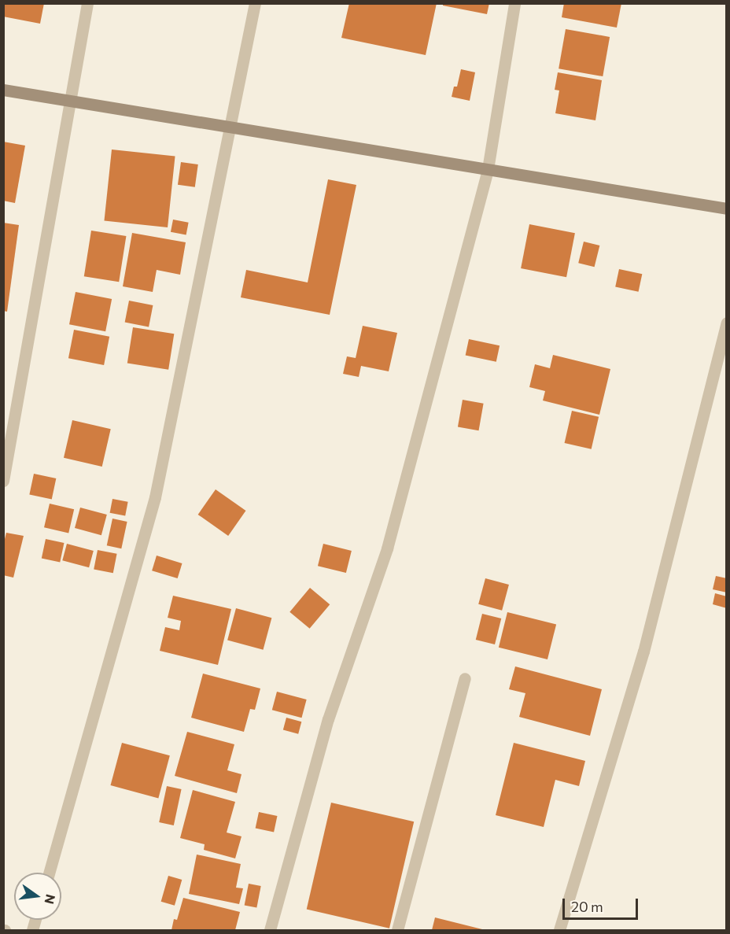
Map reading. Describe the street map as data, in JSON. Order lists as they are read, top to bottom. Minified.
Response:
{"scale_bar":"20 m","north":"right"}
